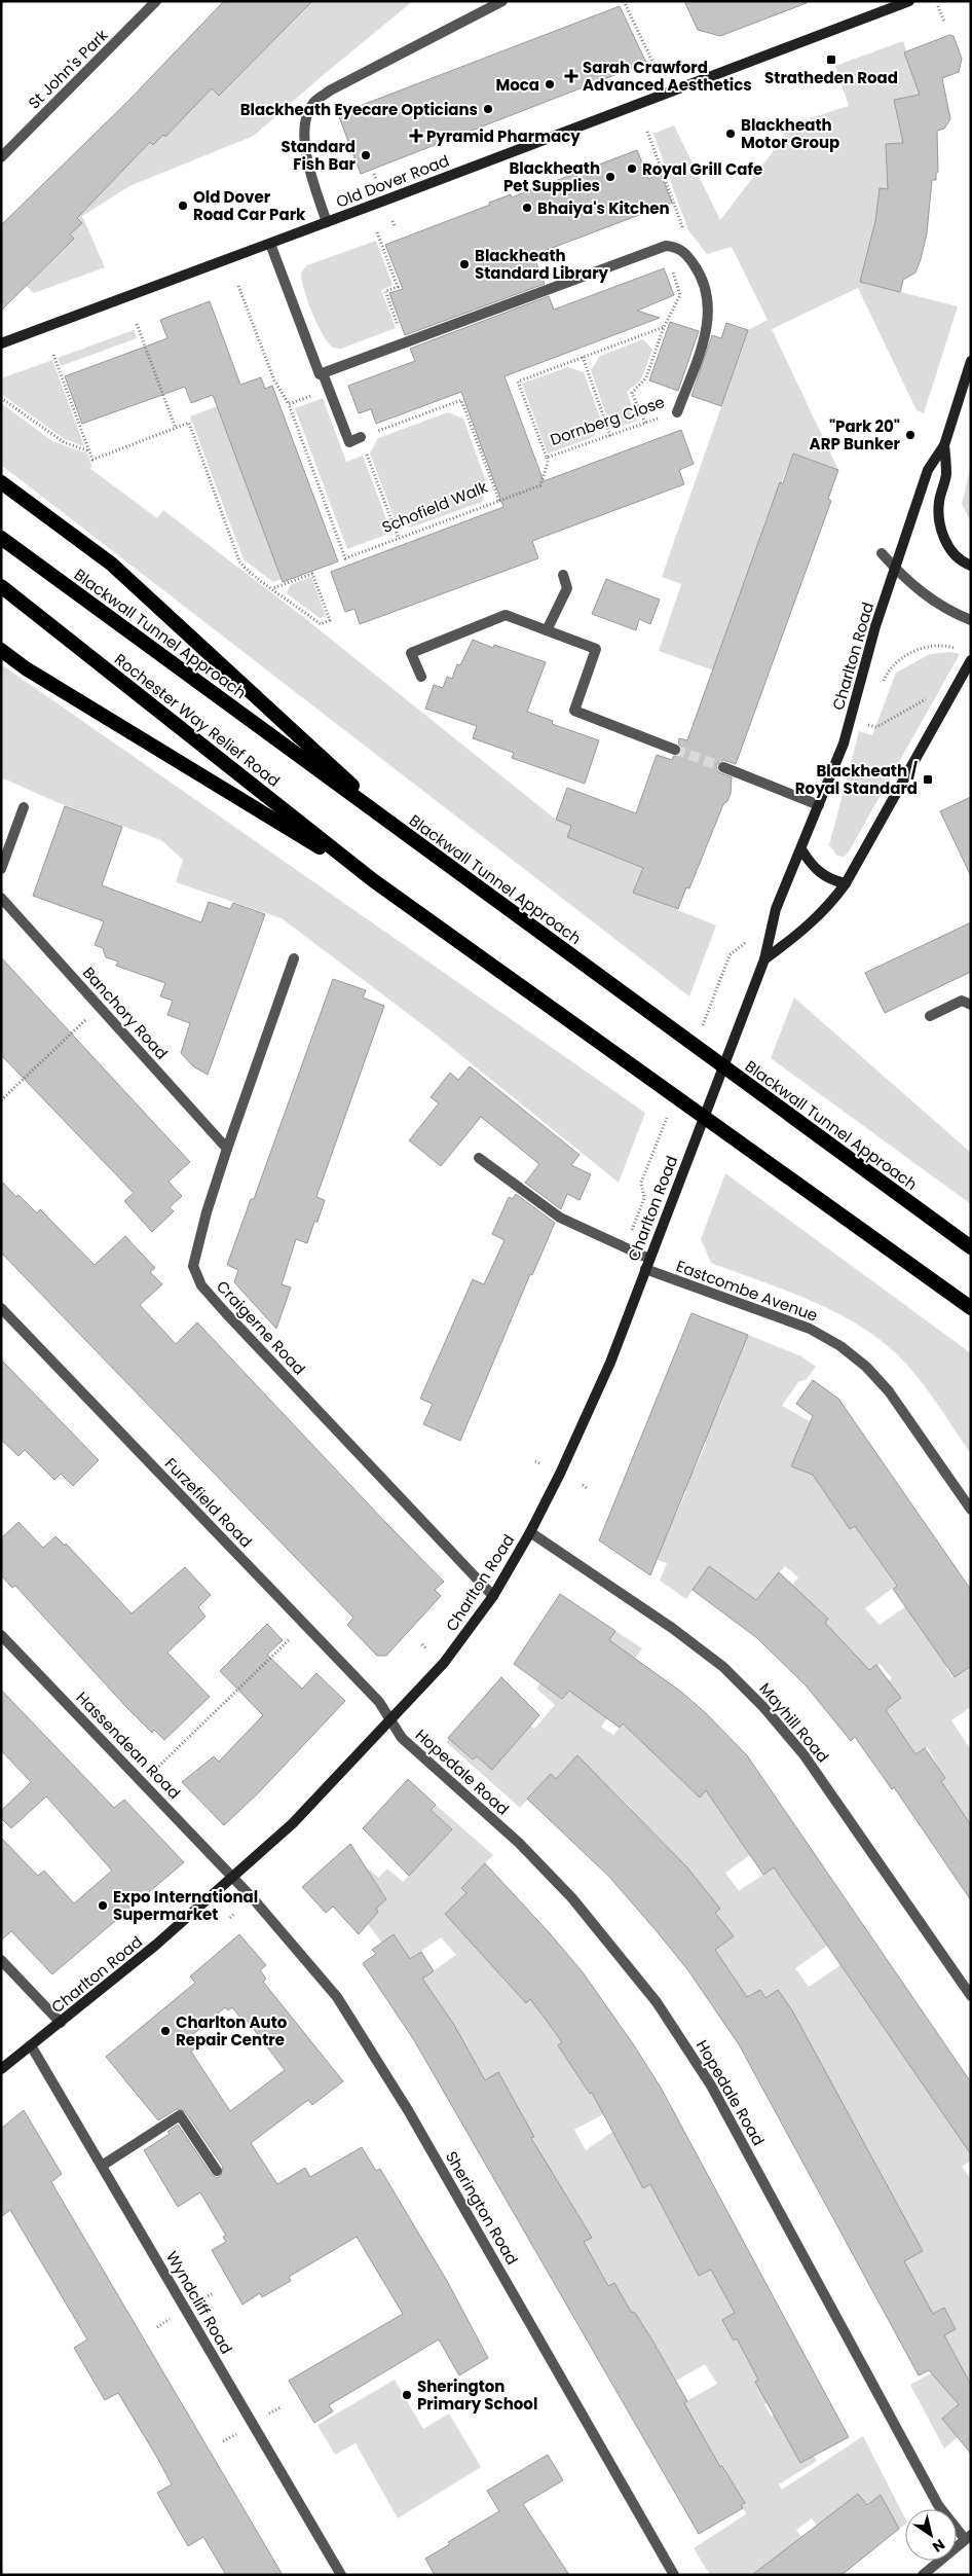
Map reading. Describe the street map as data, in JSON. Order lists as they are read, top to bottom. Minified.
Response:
{"streets":{"highway":["Blackwall Tunnel Approach","Rochester Way Relief Road"],"main road":["Old Dover Road","Charlton Road"],"street":["St John's Park","Dornberg Close","Banchory Road","Eastcombe Avenue","Craigerne Road","Furzefield Road","Mayhill Road","Hassendean Road","Hopedale Road","Sherington Road","Wyndcliff Road"],"path":["Schofield Walk"]},"crossings":[["Charlton Road","Eastcombe Avenue"],["Charlton Road","Craigerne Road"],["Charlton Road","Furzefield Road"],["Charlton Road","Mayhill Road"],["Charlton Road","Hassendean Road"],["Charlton Road","Hopedale Road"],["Charlton Road","Sherington Road"],["Charlton Road","Wyndcliff Road"],["Banchory Road","Craigerne Road"],["Furzefield Road","Hopedale Road"],["Hassendean Road","Sherington Road"]],"places":{"transit":["Stratheden Road","Blackheath / Royal Standard"],"health":["Sarah Crawford Advanced Aesthetics","Pyramid Pharmacy"],"other":["Moca","Blackheath Eyecare Opticians","Blackheath Motor Group","Standard Fish Bar","Royal Grill Cafe","Blackheath Pet Supplies","Old Dover Road Car Park","Bhaiya's Kitchen","Blackheath Standard Library","\"Park 20\" ARP Bunker","Expo International Supermarket","Charlton Auto Repair Centre","Sherington Primary School"]},"north":"bottom right"}
